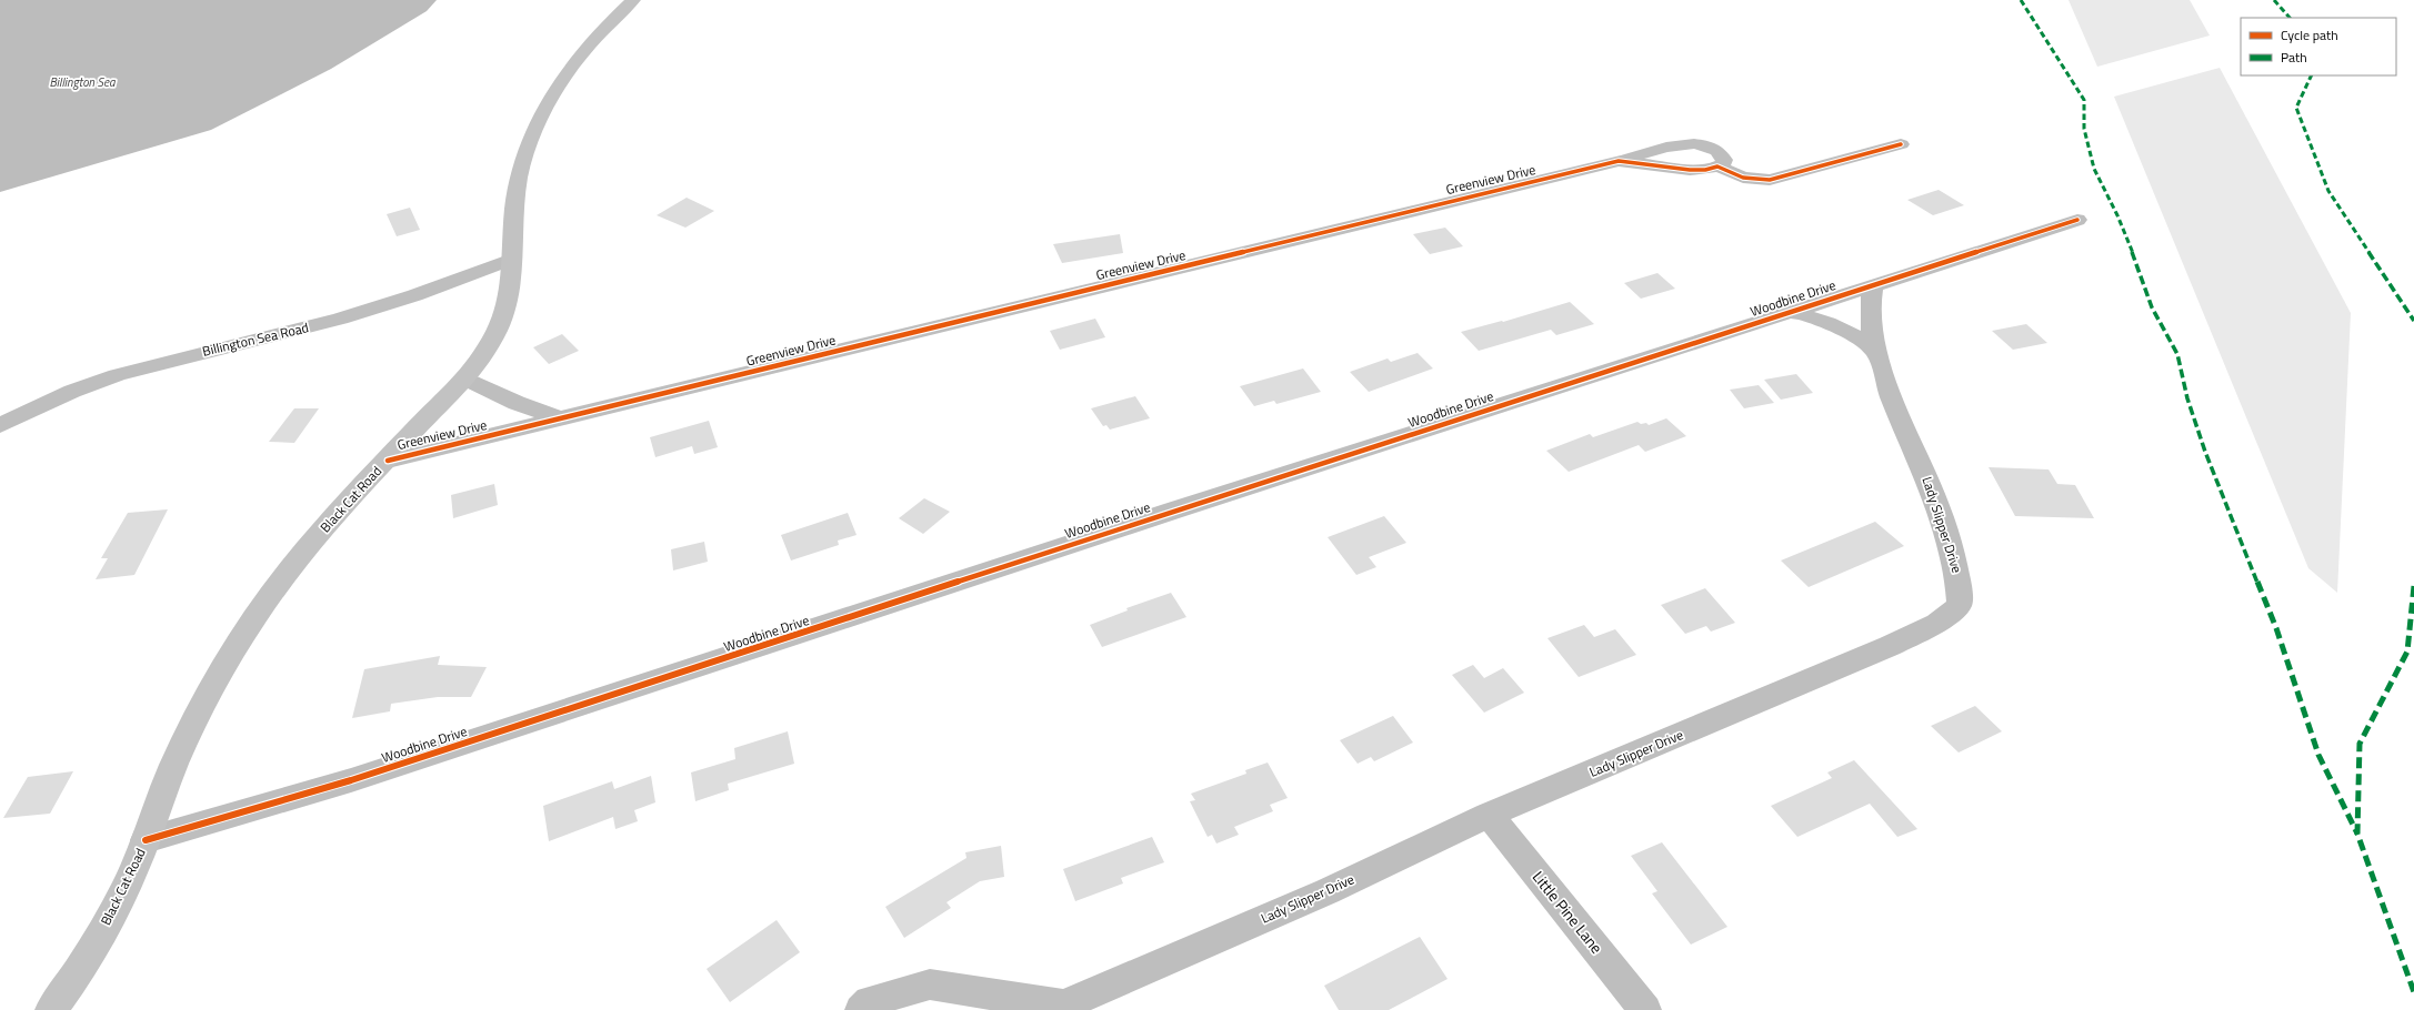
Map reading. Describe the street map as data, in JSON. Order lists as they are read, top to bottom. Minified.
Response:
{"streets":{"street":["Greenview Drive","Woodbine Drive","Billington Sea Road","Black Cat Road","Lady Slipper Drive","Little Pine Lane"]},"crossings":[["Greenview Drive","Black Cat Road"],["Woodbine Drive","Black Cat Road"],["Woodbine Drive","Lady Slipper Drive"],["Billington Sea Road","Black Cat Road"],["Lady Slipper Drive","Little Pine Lane"]],"water":["Billington Sea"],"legend":["Cycle path","Path"]}
